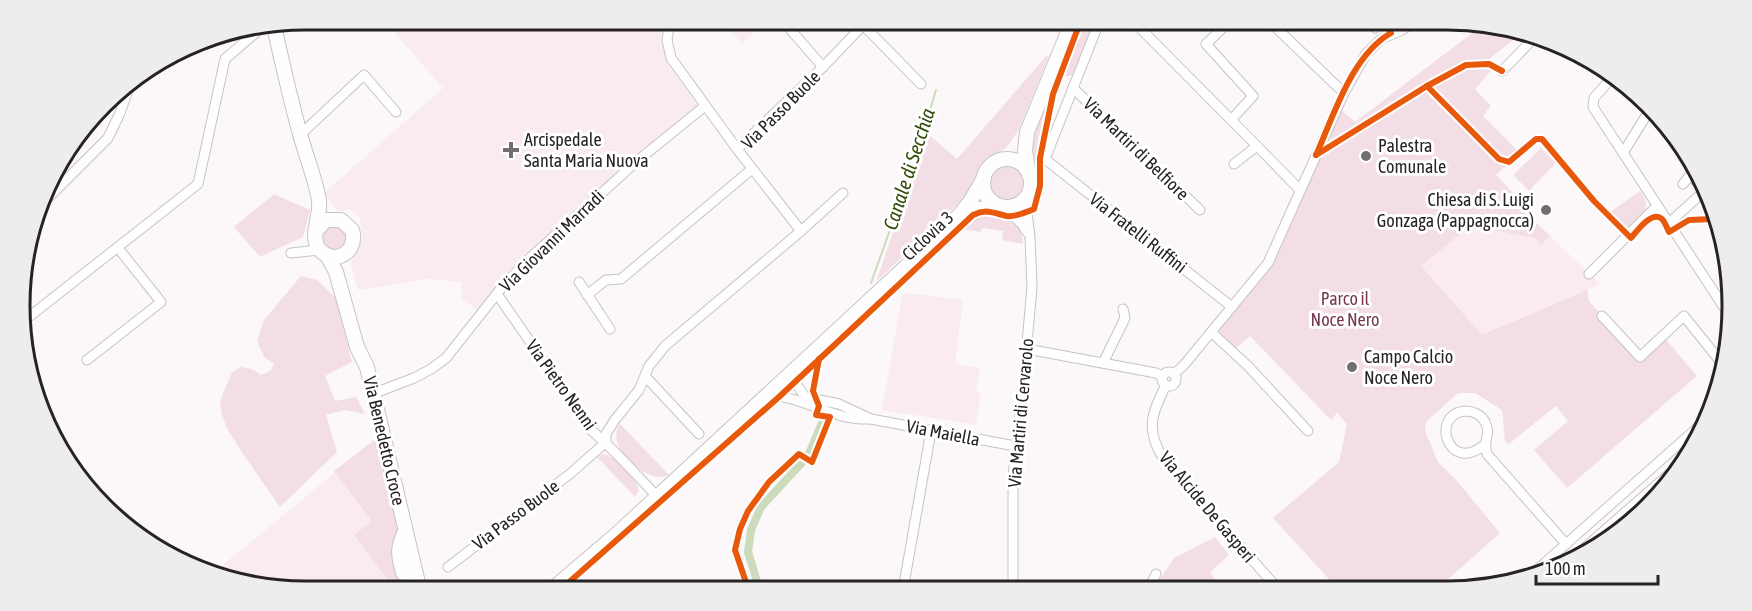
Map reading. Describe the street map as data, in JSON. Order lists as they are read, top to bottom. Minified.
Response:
{"streets":{"street":["Via Passo Buole","Via Martiri di Belfiore","Via Fratelli Ruffini","Via Giovanni Marradi","Via Pietro Nenni","Via Martiri di Cervarolo","Via Maiella","Via Benedetto Croce","Via Alcide De Gasperi"],"cycle path":["Ciclovia 3"]},"crossings":[["Via Passo Buole","Via Pietro Nenni"],["Via Martiri di Belfiore","Via Fratelli Ruffini"],["Via Giovanni Marradi","Via Pietro Nenni"],["Via Giovanni Marradi","Via Benedetto Croce"],["Via Martiri di Cervarolo","Via Maiella"]],"water":["Canale di Secchia"],"parks":["Parco il Noce Nero"],"places":{"health":["Arcispedale Santa Maria Nuova"],"other":["Palestra Comunale","Chiesa di S. Luigi Gonzaga (Pappagnocca)","Campo Calcio Noce Nero"]},"scale_bar":"100 m"}
